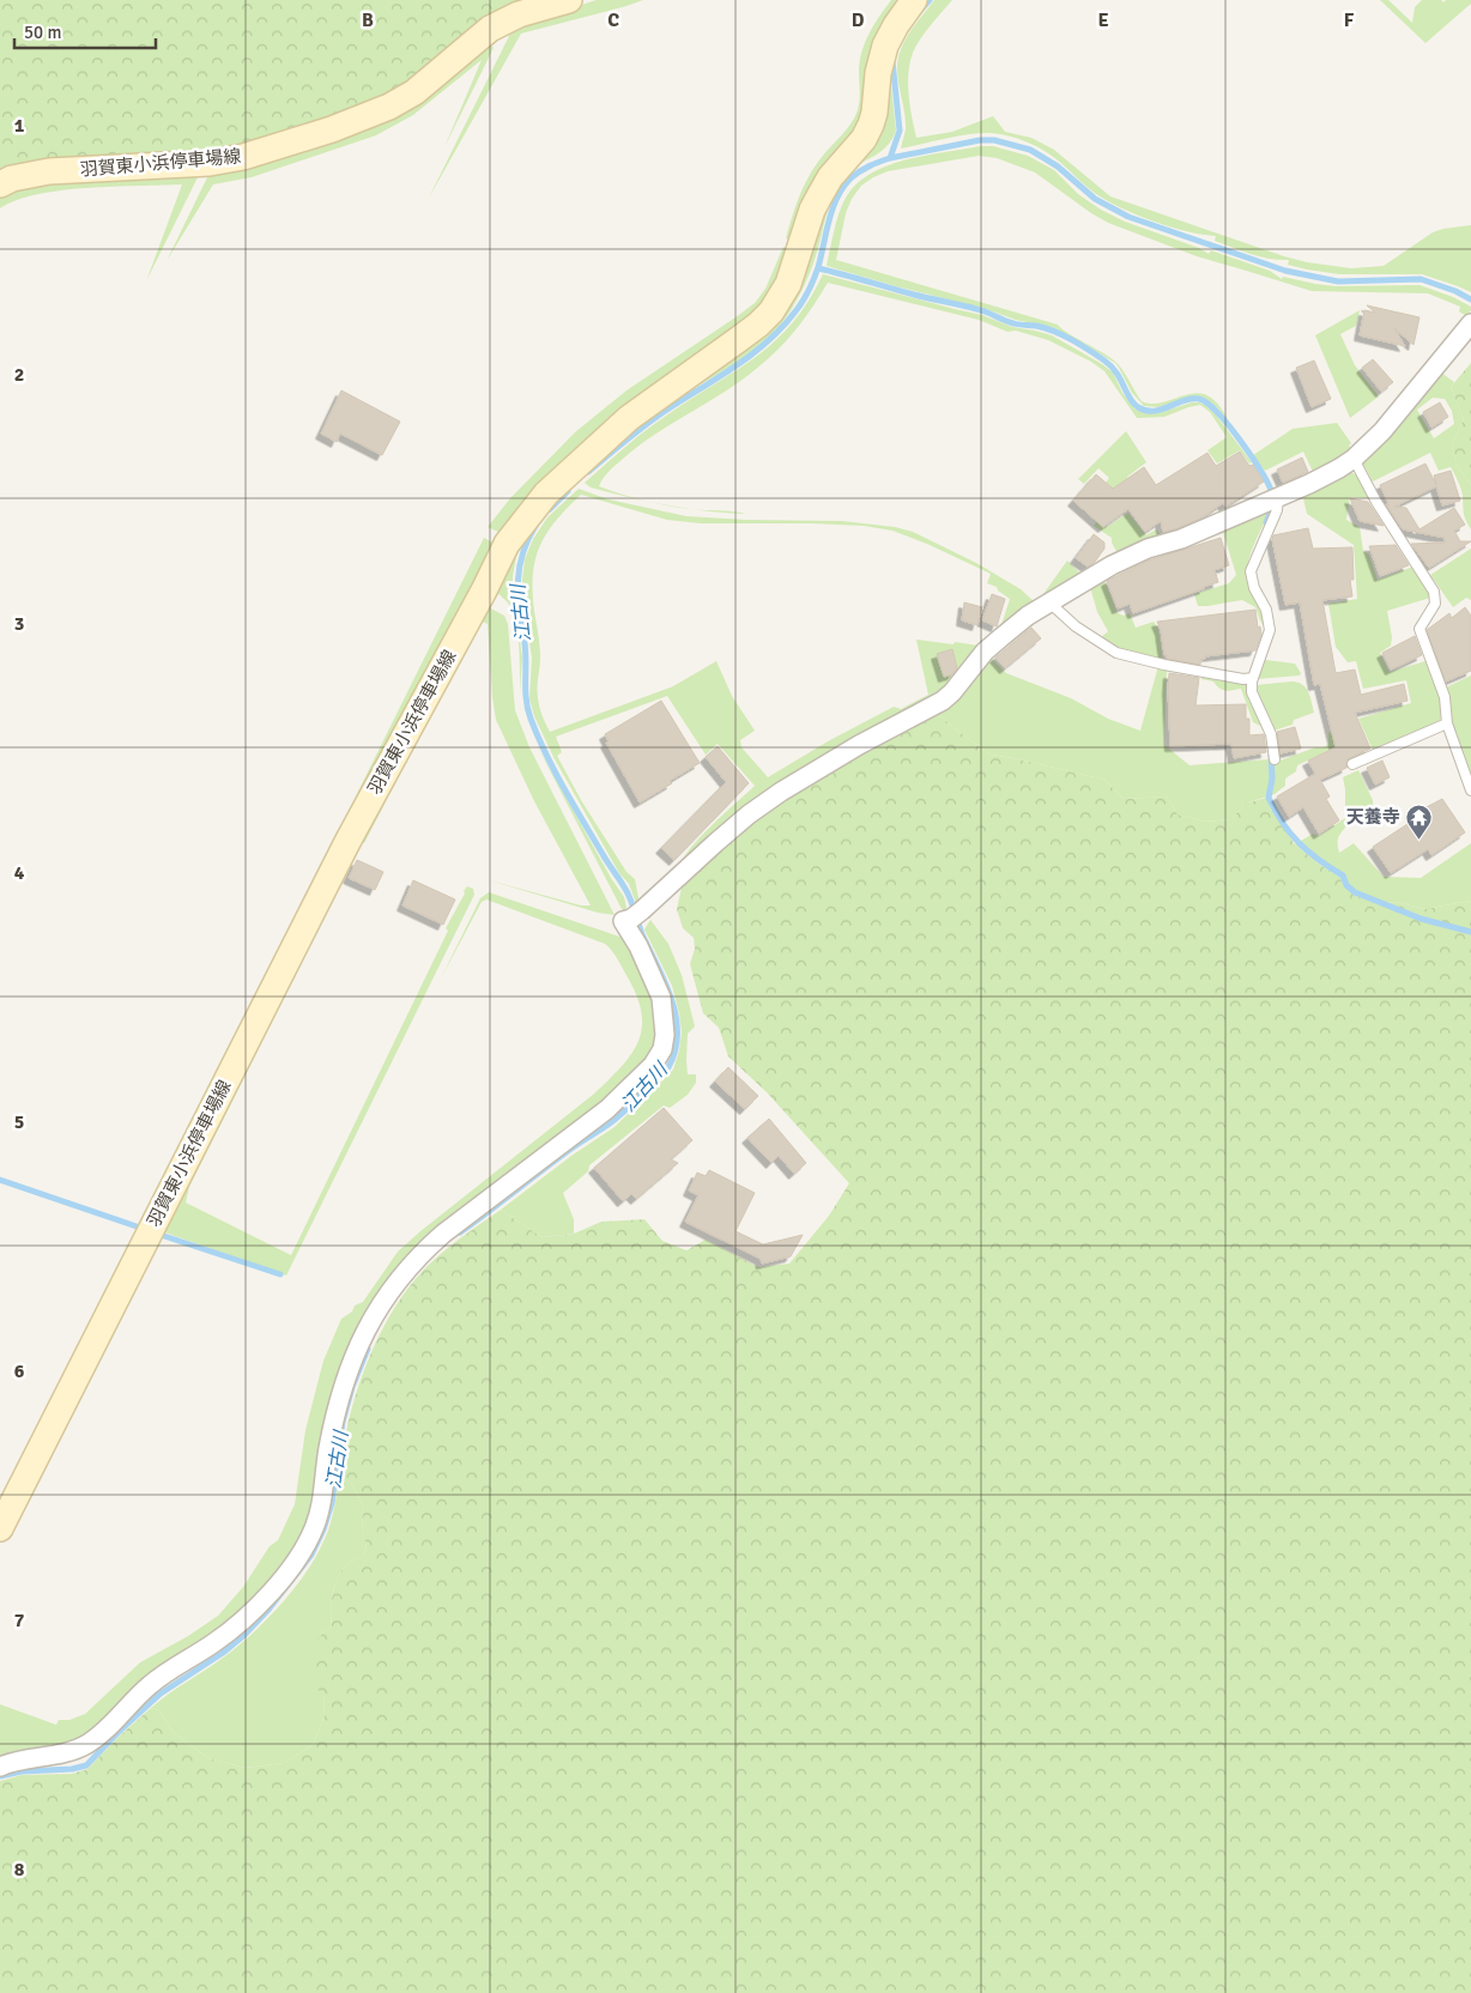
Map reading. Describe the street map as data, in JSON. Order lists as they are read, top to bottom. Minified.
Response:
{"streets":{"main road":["羽賀東小浜停車場線"]},"water":["江古川"],"places":{"temple":["天養寺"]},"scale_bar":"50 m","grid":{"columns":["B","C","D","E","F"],"rows":["1","2","3","4","5","6","7","8"]}}
